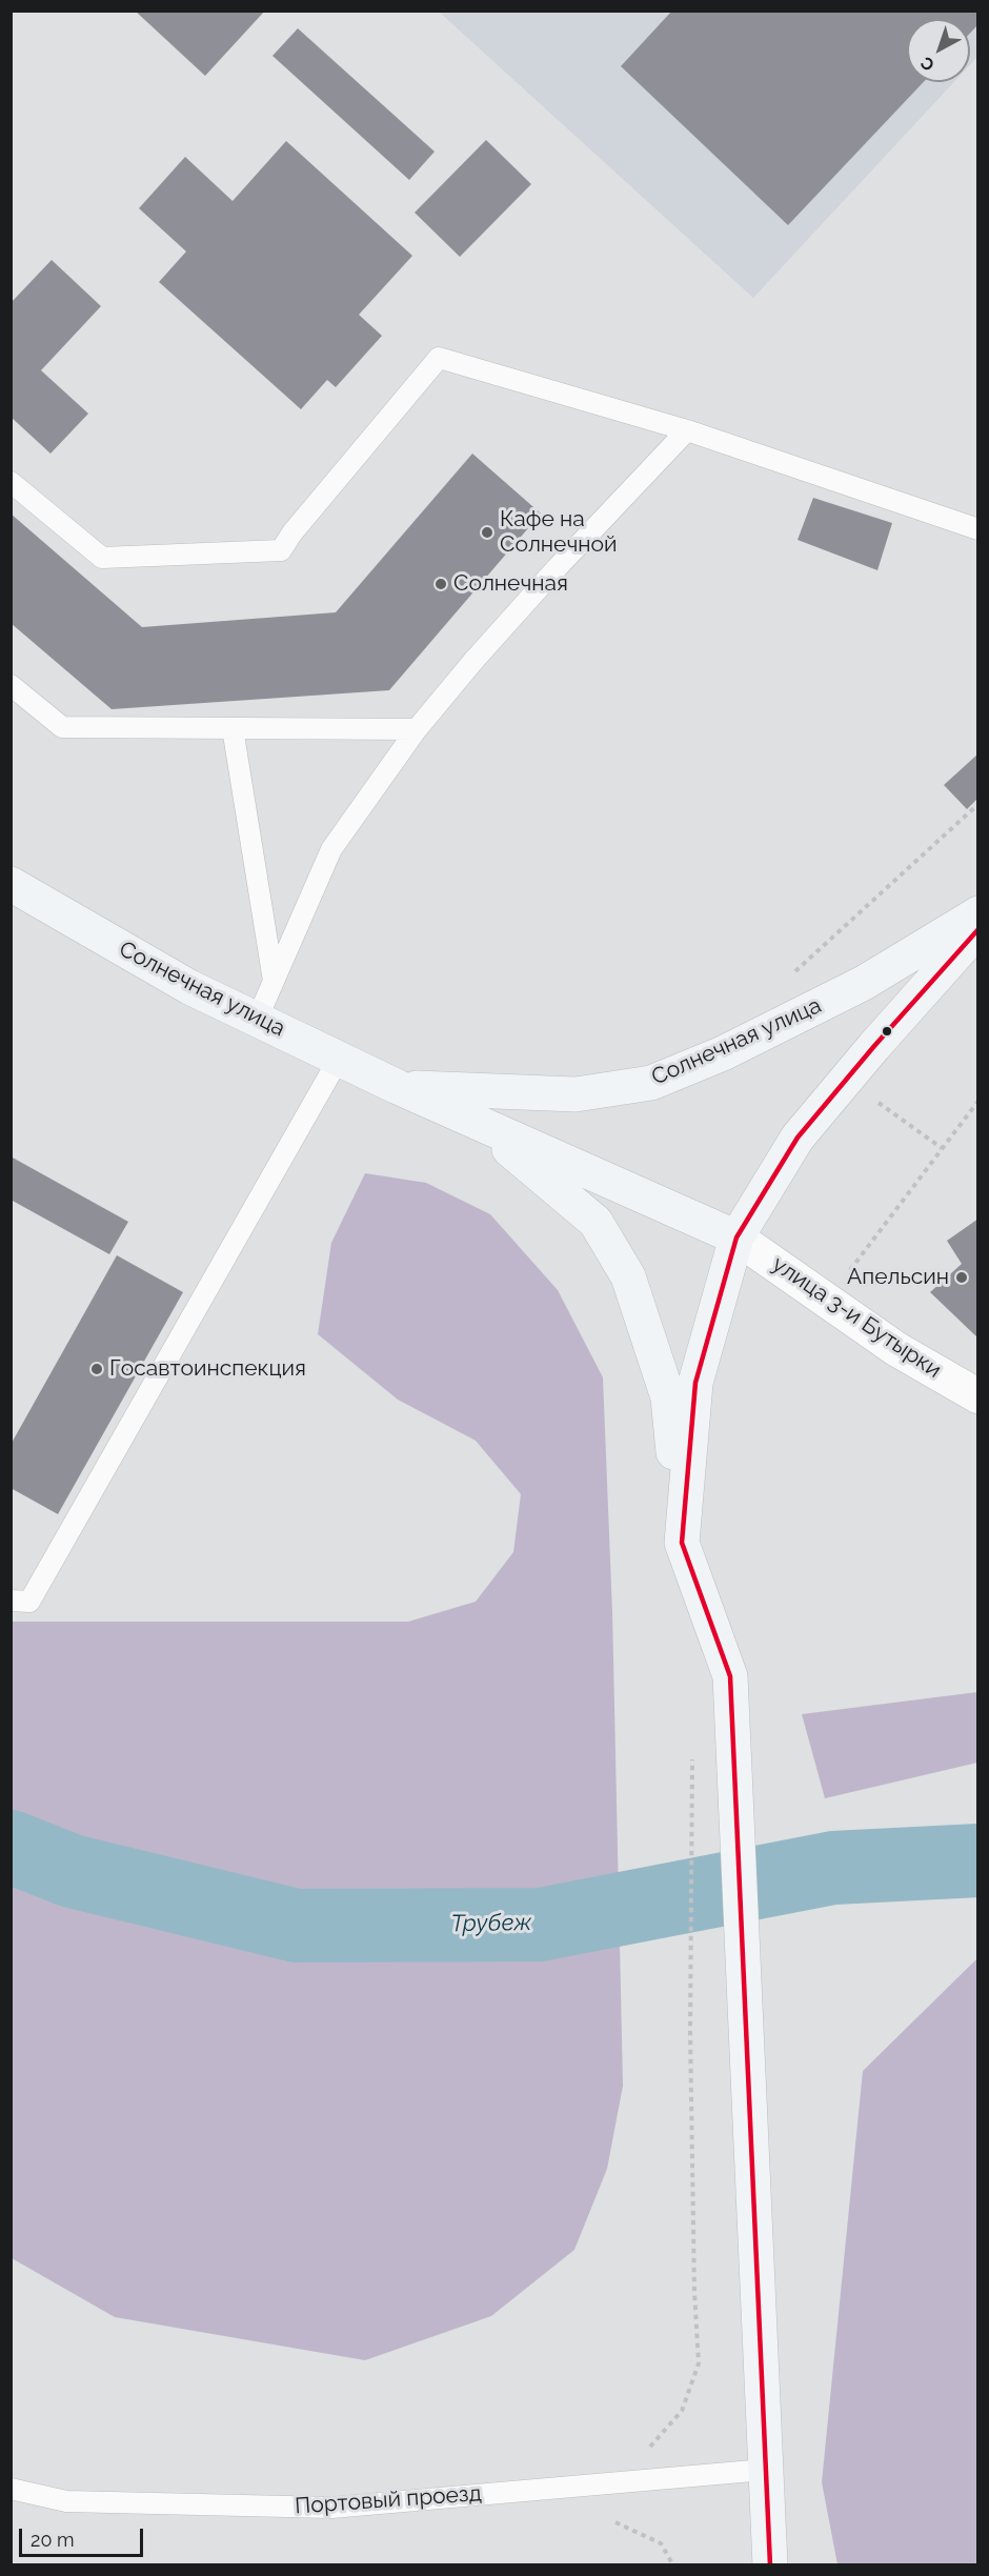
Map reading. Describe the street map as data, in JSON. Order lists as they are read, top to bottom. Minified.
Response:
{"streets":{"main road":["Солнечная улица"],"street":["улица 3-и Бутырки"],"lane":["Портовый проезд"]},"crossings":[["Солнечная улица","улица 3-и Бутырки"]],"water":["Трубеж"],"places":["Кафе на Солнечной","Солнечная","Апельсин","Госавтоинспекция"],"scale_bar":"20 m","north":"bottom left"}
